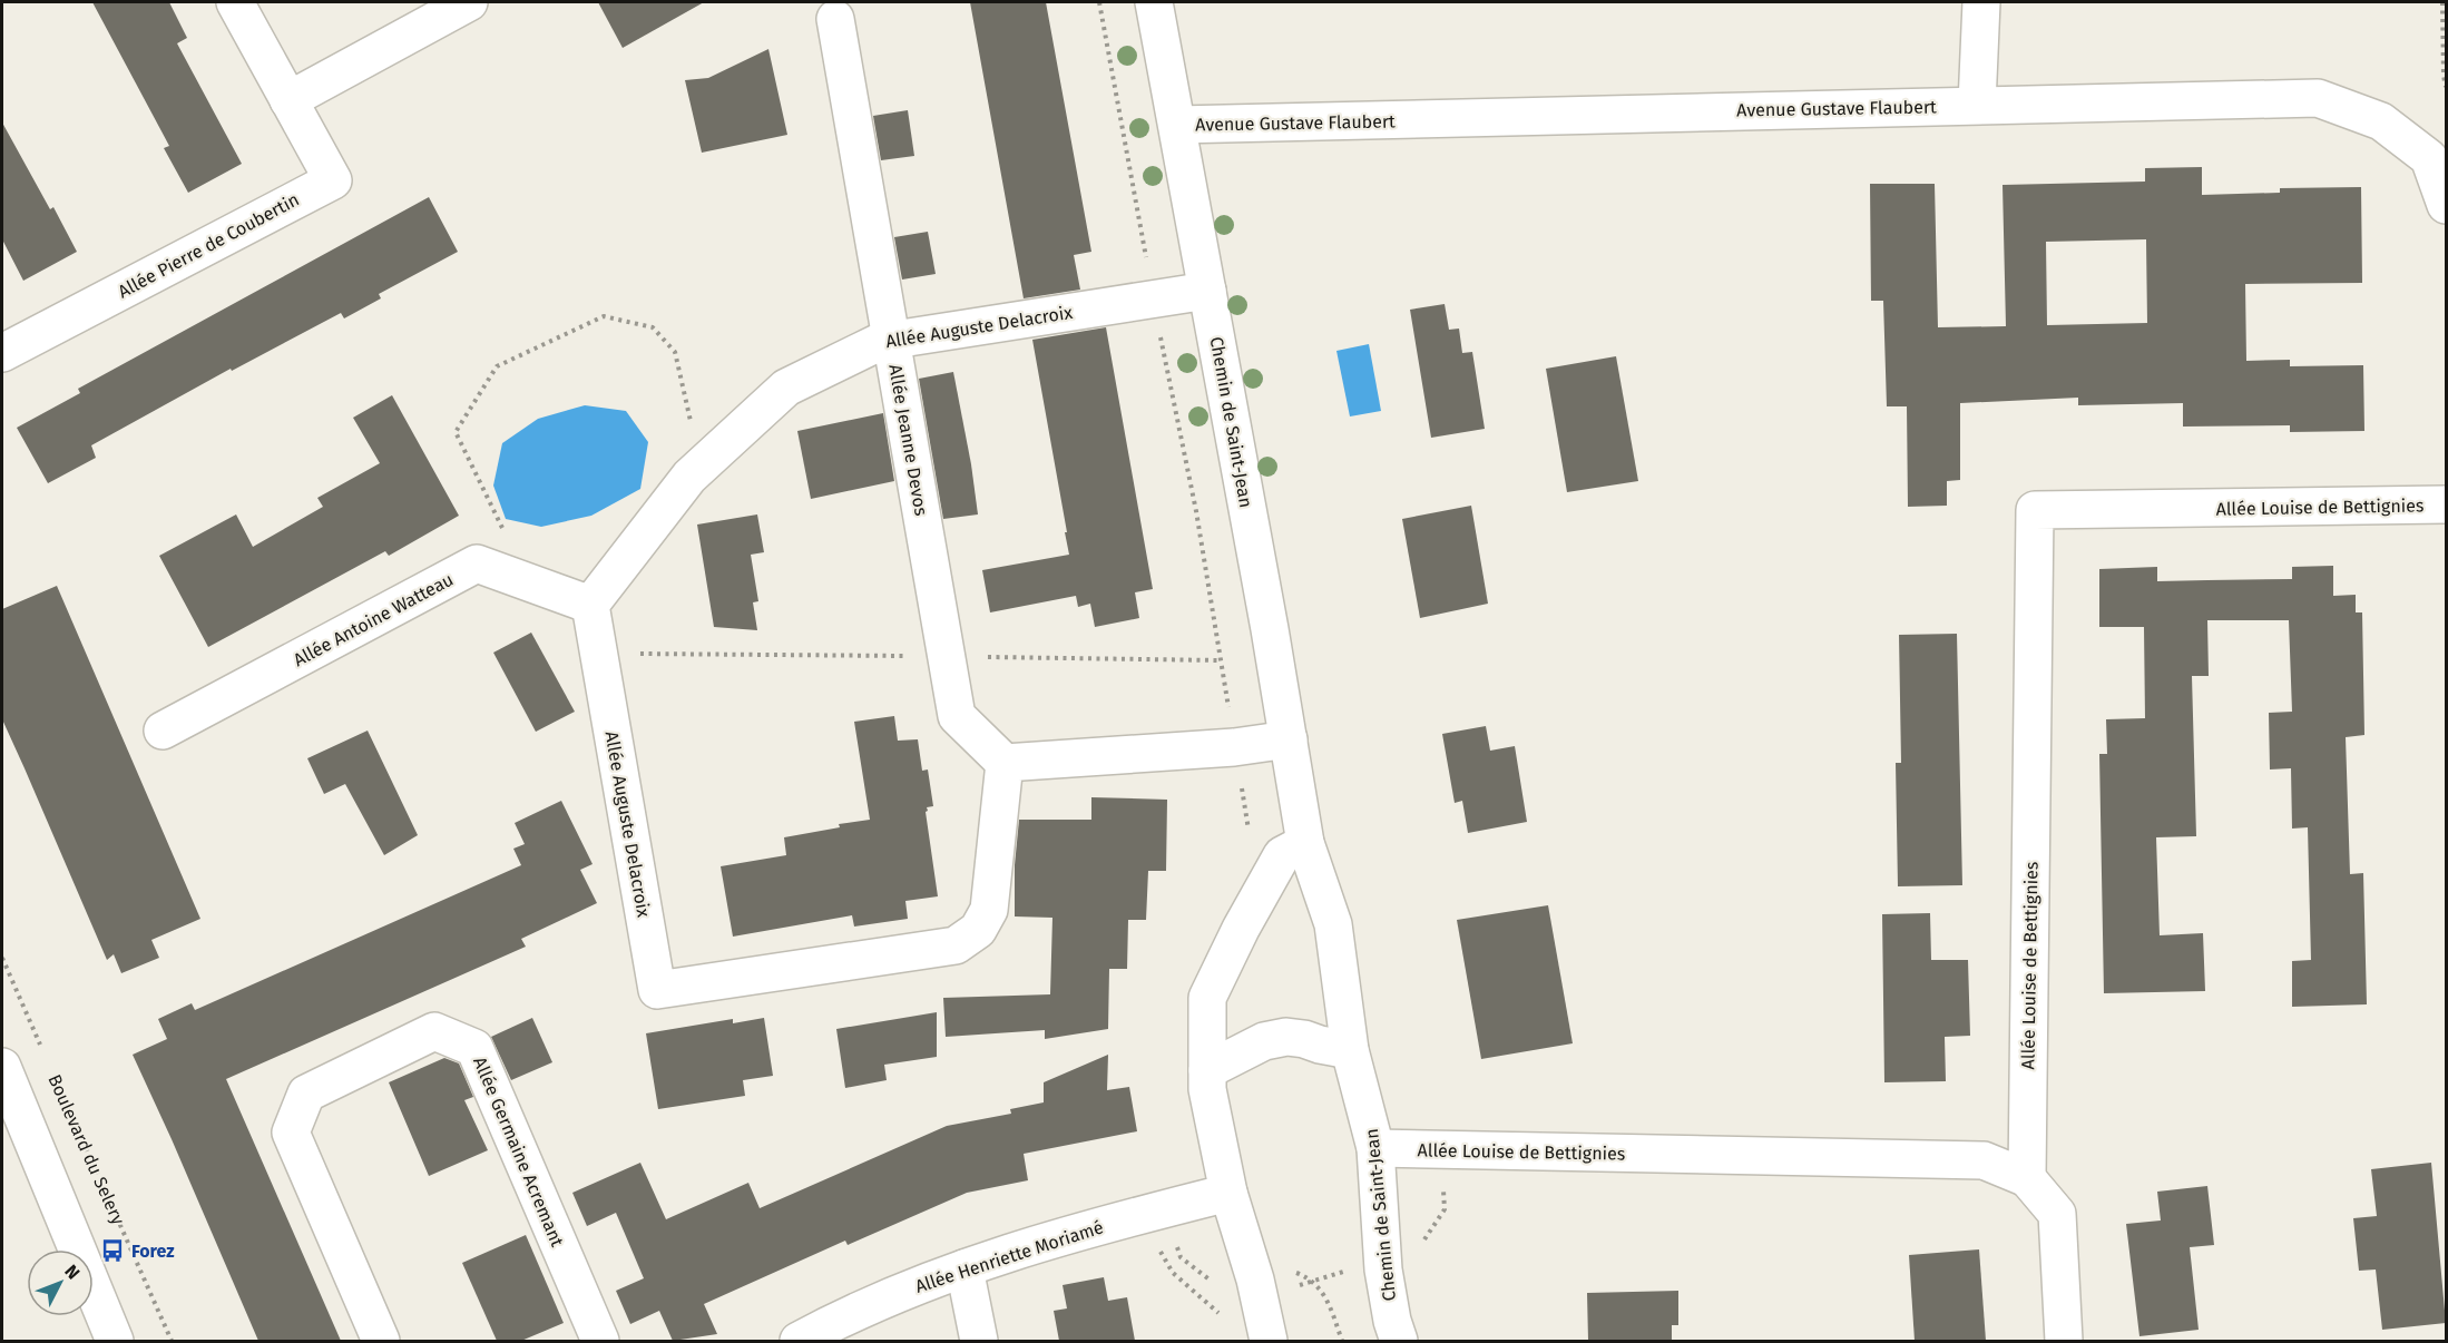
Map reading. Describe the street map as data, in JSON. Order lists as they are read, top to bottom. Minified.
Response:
{"streets":{"street":["Avenue Gustave Flaubert","Allée Pierre de Coubertin","Allée Auguste Delacroix","Chemin de Saint-Jean","Allée Jeanne Devos","Allée Louise de Bettignies","Allée Antoine Watteau","Allée Germaine Acremant","Allée Henriette Moriamé"],"path":["Boulevard du Selery"]},"crossings":[["Avenue Gustave Flaubert","Chemin de Saint-Jean"],["Allée Auguste Delacroix","Chemin de Saint-Jean"],["Allée Auguste Delacroix","Allée Jeanne Devos"],["Allée Auguste Delacroix","Allée Antoine Watteau"],["Chemin de Saint-Jean","Allée Louise de Bettignies"]],"places":{"bus stop":["Forez"]},"north":"top right"}
